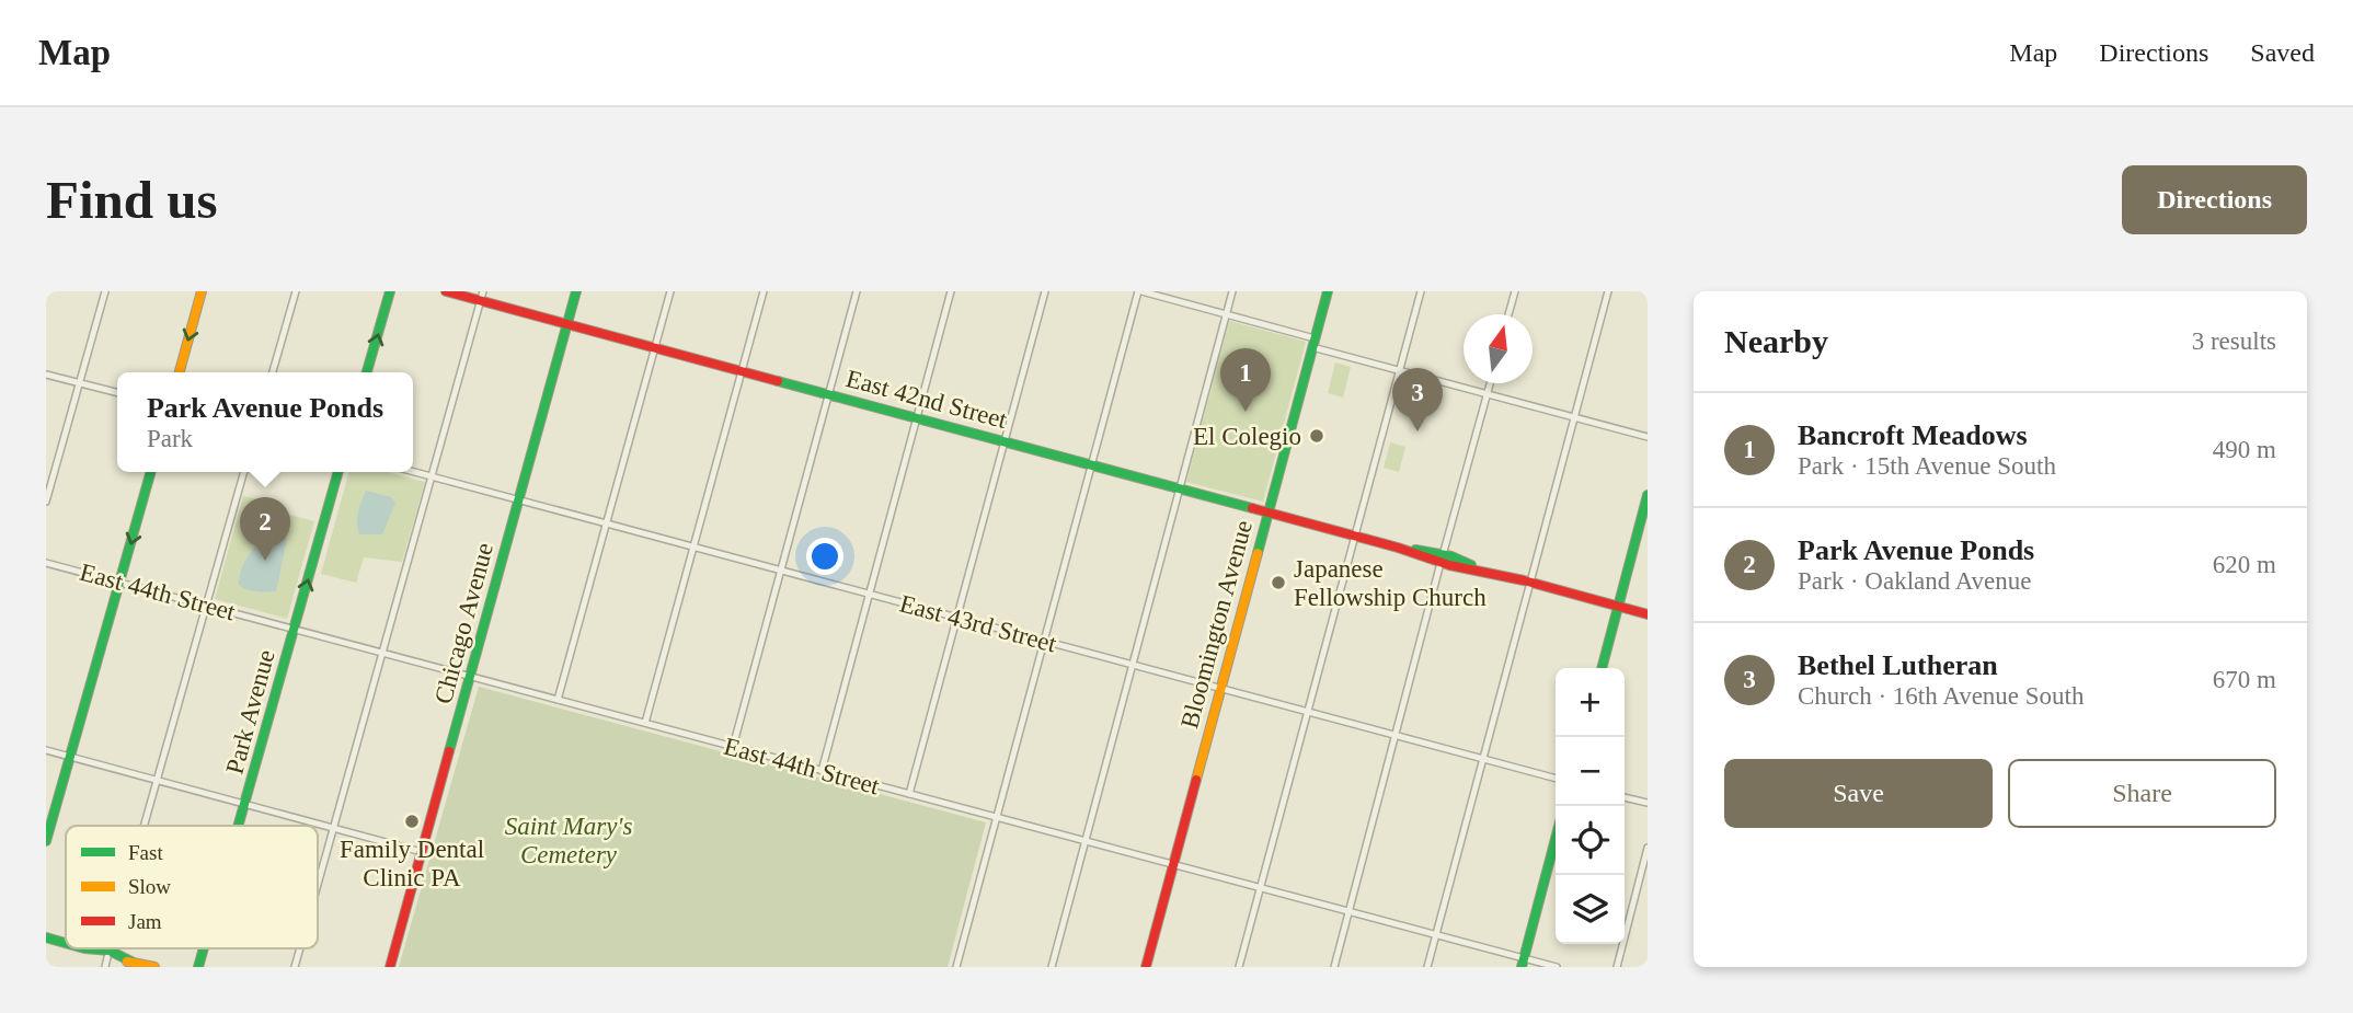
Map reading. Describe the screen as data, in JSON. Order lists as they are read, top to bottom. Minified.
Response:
{"streets":{"street":["East 42nd Street","East 44th Street","Chicago Avenue","East 43rd Street","Bloomington Avenue","Park Avenue"]},"crossings":[["East 42nd Street","Chicago Avenue"],["East 42nd Street","Bloomington Avenue"],["East 44th Street","Chicago Avenue"],["East 44th Street","Bloomington Avenue"],["East 44th Street","Park Avenue"],["Chicago Avenue","East 43rd Street"],["East 43rd Street","Bloomington Avenue"]],"one_way":["Park Avenue"],"parks":["Saint Mary's Cemetery"],"places":["El Colegio","Japanese Fellowship Church","Family Dental Clinic PA"],"legend":["Fast","Slow","Jam"],"north":"top","page":{"header":"Map","nav":["Map","Directions","Saved"],"buttons":["Directions",["Save","Share"]],"title":"Find us","heading":["Nearby","3 results"],"pins":["1","3","2"],"popup":["Park Avenue Ponds","Park"],"list":[{"mark":"1","name":"Bancroft Meadows","note":"Park · 15th Avenue South","value":"490 m"},{"mark":"2","name":"Park Avenue Ponds","note":"Park · Oakland Avenue","value":"620 m"},{"mark":"3","name":"Bethel Lutheran","note":"Church · 16th Avenue South","value":"670 m"}],"map_buttons":["+","−"]}}
